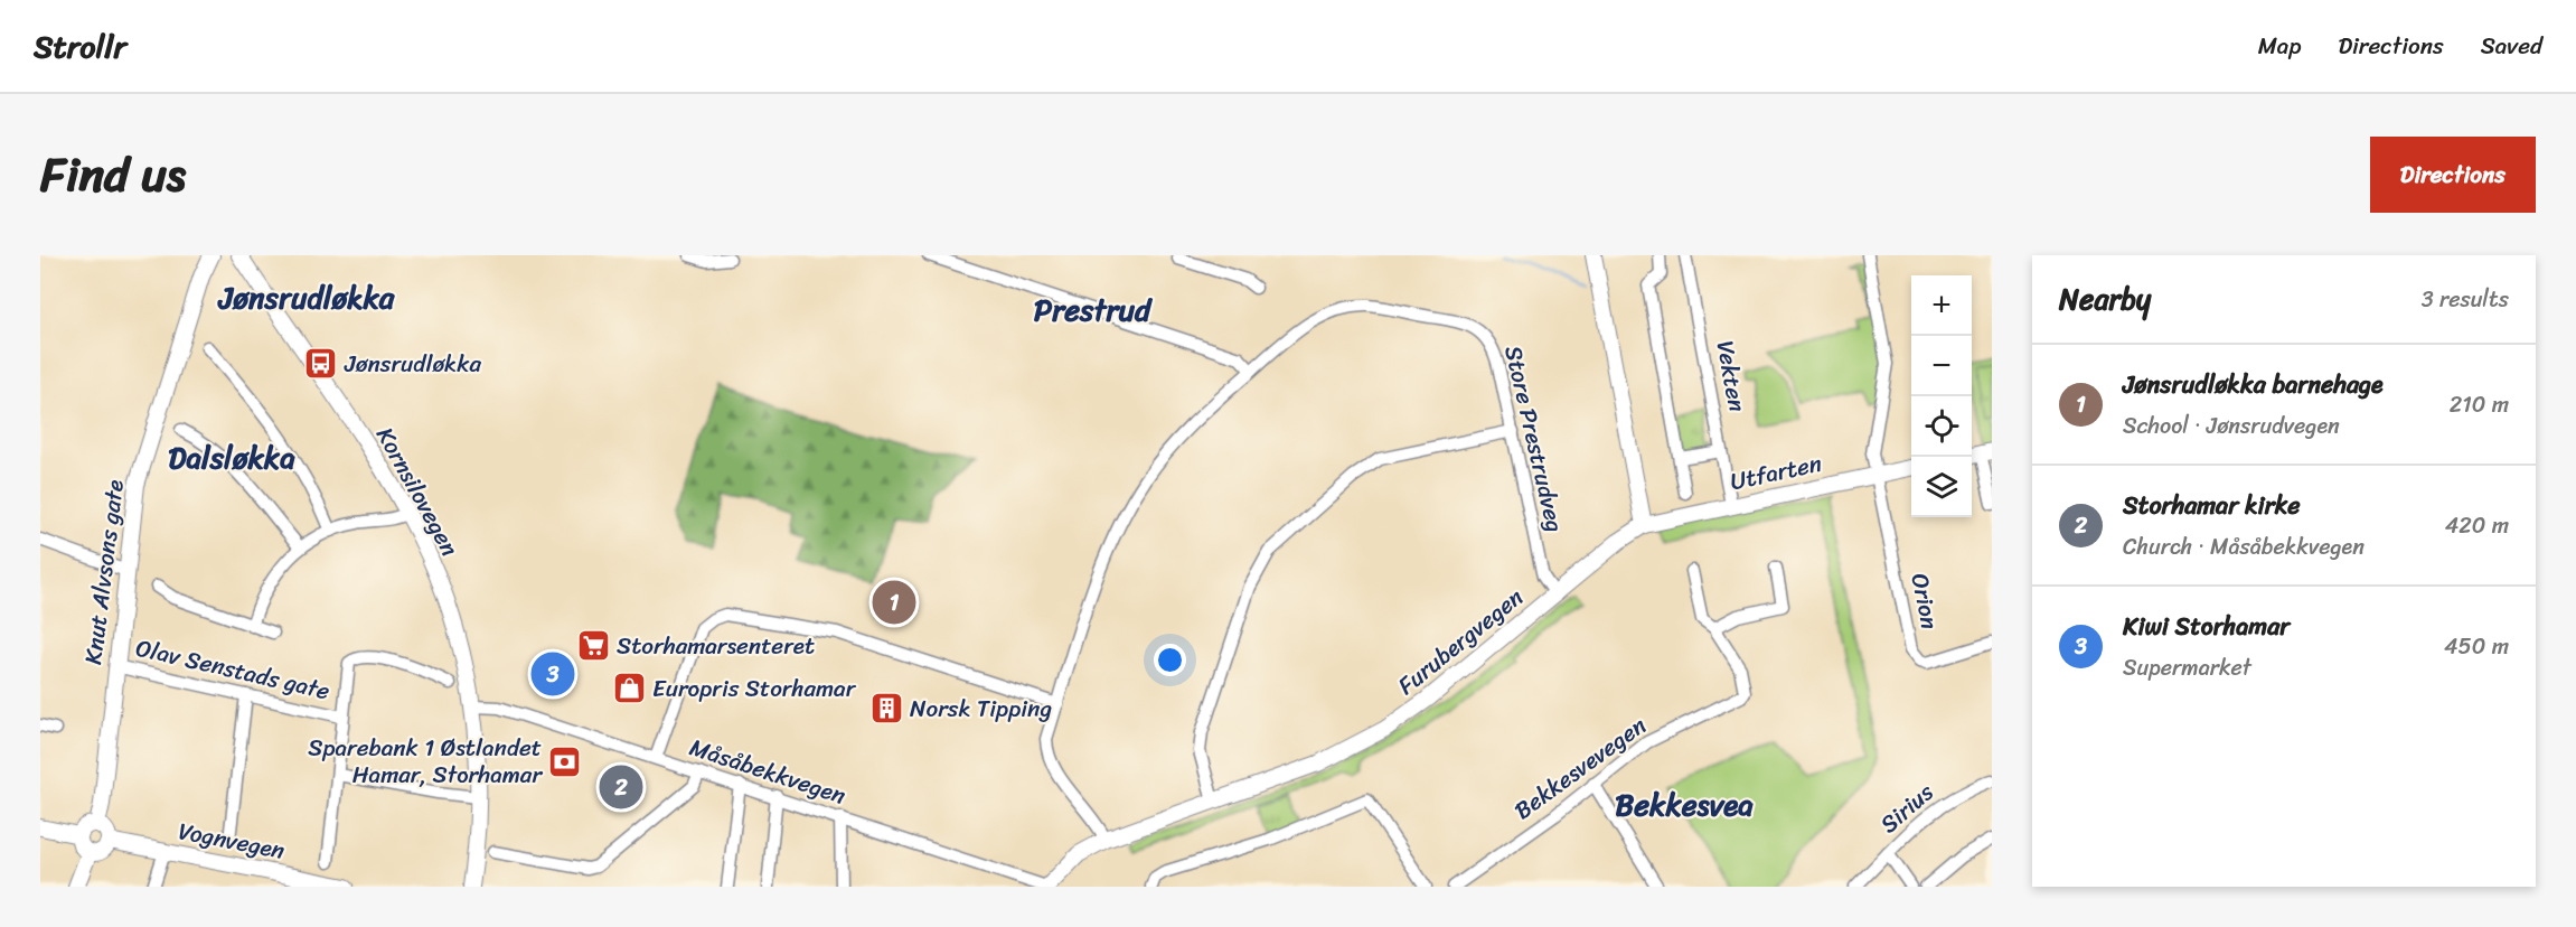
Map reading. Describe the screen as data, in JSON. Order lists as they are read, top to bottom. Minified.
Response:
{"streets":{"main road":["Utfarten","Kornsilovegen","Knut Alvsons gate","Furubergvegen","Vognvegen"],"street":["Vekten","Store Prestrudveg","Orion","Olav Senstads gate","Bekkesvevegen","Måsåbekkvegen","Sirius"]},"crossings":[["Vekten","Utfarten"],["Store Prestrudveg","Furubergvegen"],["Utfarten","Orion"],["Utfarten","Furubergvegen"],["Kornsilovegen","Måsåbekkvegen"],["Knut Alvsons gate","Olav Senstads gate"],["Knut Alvsons gate","Vognvegen"],["Furubergvegen","Måsåbekkvegen"]],"districts":["Jønsrudløkka","Prestrud","Dalsløkka","Bekkesvea"],"places":{"bus stop":["Jønsrudløkka"],"supermarket":["Storhamarsenteret"],"shop":["Europris Storhamar"],"building":["Norsk Tipping"],"bank":["Sparebank 1 Østlandet Hamar, Storhamar"]},"page":{"header":"Strollr","nav":["Map","Directions","Saved"],"title":"Find us","buttons":"Directions","heading":["Nearby","3 results"],"map_buttons":["+","−"],"list":[{"mark":"1","name":"Jønsrudløkka barnehage","note":"School · Jønsrudvegen","value":"210 m"},{"mark":"2","name":"Storhamar kirke","note":"Church · Måsåbekkvegen","value":"420 m"},{"mark":"3","name":"Kiwi Storhamar","note":"Supermarket","value":"450 m"}],"pins":["1","3","2"]}}
